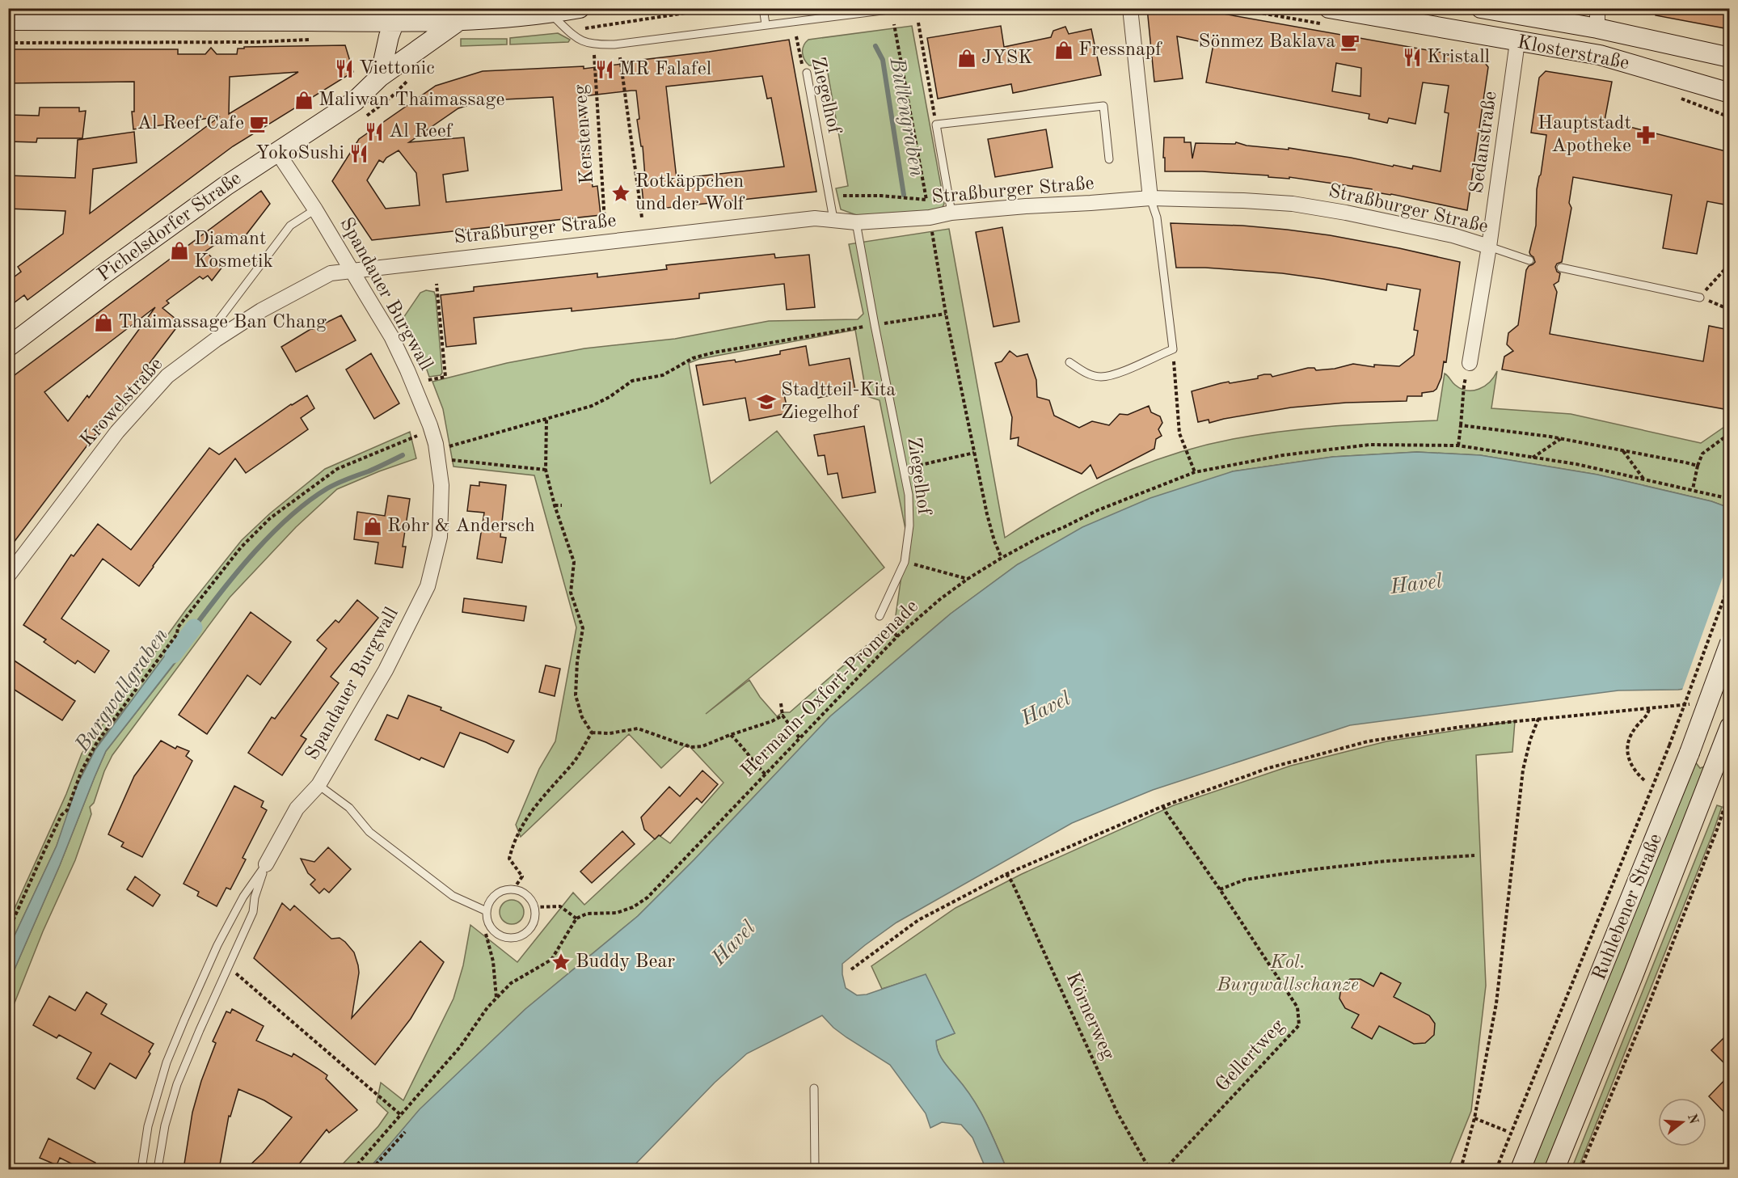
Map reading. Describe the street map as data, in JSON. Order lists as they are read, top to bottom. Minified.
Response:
{"streets":{"main road":["Klosterstraße","Pichelsdorfer Straße","Ruhlebener Straße"],"street":["Sedanstraße","Straßburger Straße","Spandauer Burgwall","Krowelstraße"],"lane":["Ziegelhof"],"path":["Kerstenweg","Hermann-Oxfort-Promenade","Körnerweg","Gellertweg"]},"crossings":[["Klosterstraße","Sedanstraße"],["Ziegelhof","Straßburger Straße"],["Sedanstraße","Straßburger Straße"],["Straßburger Straße","Spandauer Burgwall"],["Straßburger Straße","Krowelstraße"],["Pichelsdorfer Straße","Spandauer Burgwall"],["Spandauer Burgwall","Krowelstraße"]],"water":["Bullengraben","Havel","Burgwallgraben"],"parks":["Kol. Burgwallschanze"],"places":{"cafe":["Sönmez Baklava","Al Reef Cafe"],"shop":["Fressnapf","JYSK","Maliwan Thaimassage","Diamant Kosmetik","Thaimassage Ban Chang","Rohr & Andersch"],"restaurant":["Kristall","Viettonic","MR Falafel","Al Reef","YokoSushi"],"pharmacy":["Hauptstadt Apotheke"],"place":["Rotkäppchen und der Wolf","Buddy Bear"],"school or university":["Stadtteil-Kita Ziegelhof"]},"north":"right"}
